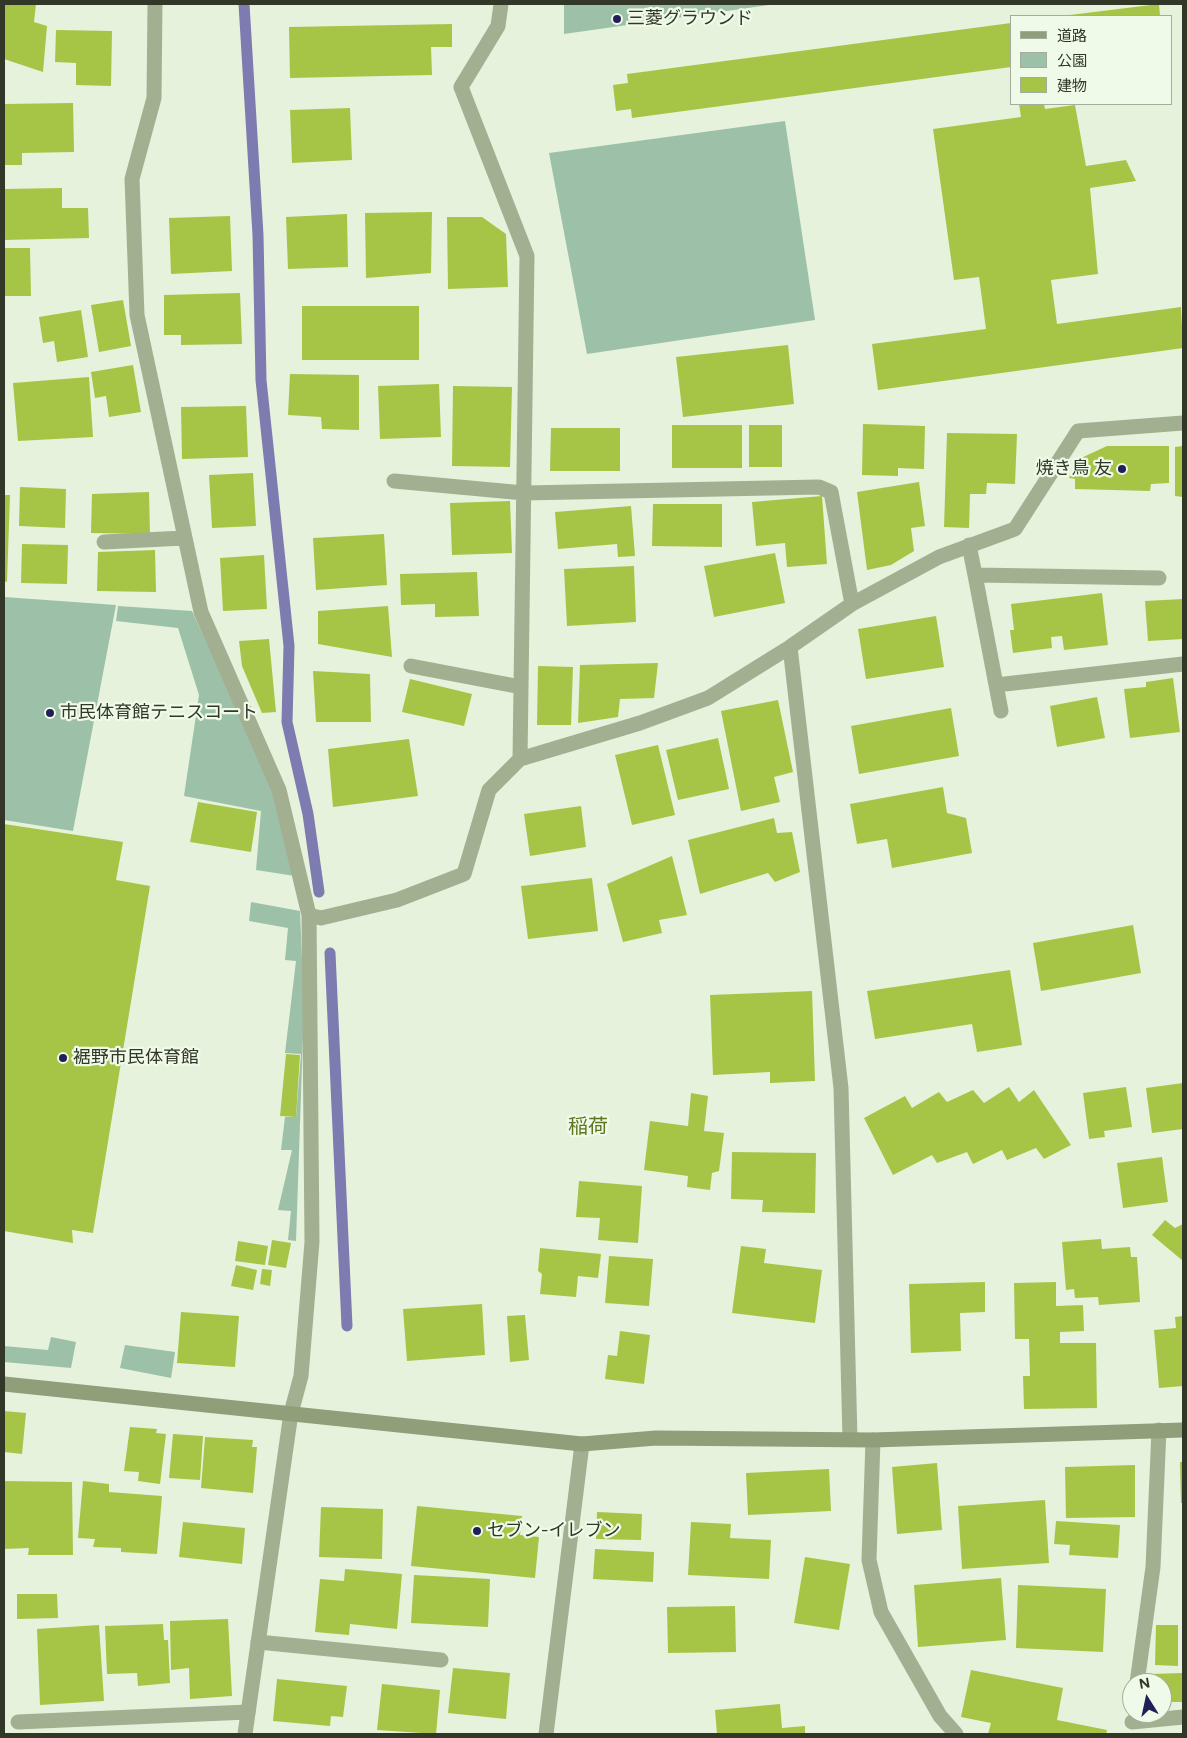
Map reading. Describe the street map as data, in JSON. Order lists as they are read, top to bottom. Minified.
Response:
{"districts":["稲荷"],"places":["三菱グラウンド","焼き鳥 友","市民体育館テニスコート","裾野市民体育館","セブン-イレブン"],"legend":["道路","公園","建物"],"north":"top"}
